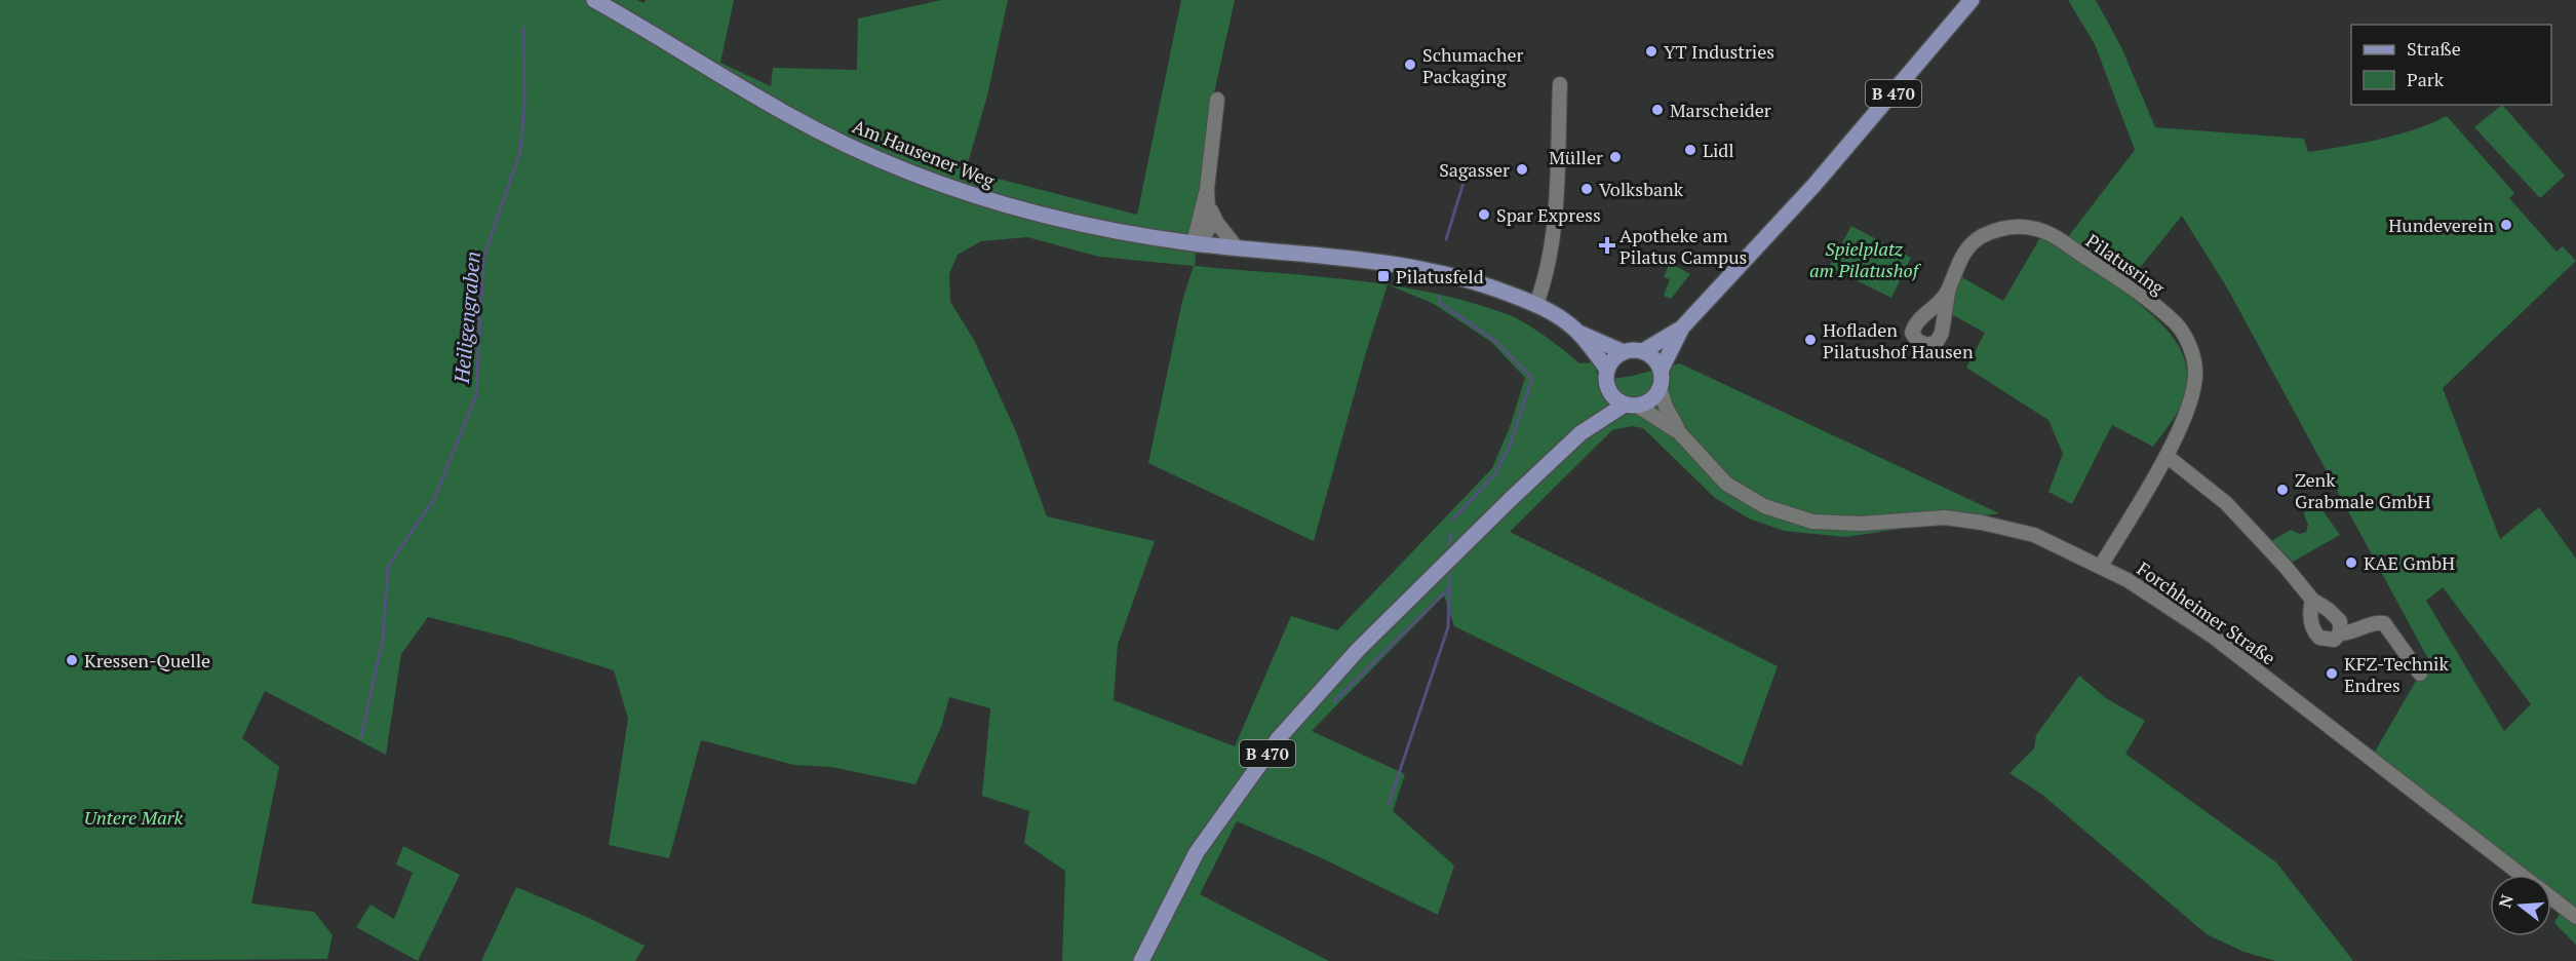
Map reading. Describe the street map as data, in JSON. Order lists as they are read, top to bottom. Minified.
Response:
{"streets":{"main road":["B 470","Am Hausener Weg"],"street":["Pilatusring","Forchheimer Straße"]},"crossings":[["Pilatusring","Forchheimer Straße"]],"water":["Heiligengraben"],"parks":["Spielplatz am Pilatushof","Untere Mark"],"places":{"other":["YT Industries","Schumacher Packaging","Marscheider","Lidl","Müller","Sagasser","Volksbank","Spar Express","Hundeverein","Hofladen Pilatushof Hausen","Zenk Grabmale GmbH","KAE GmbH","Kressen-Quelle","KFZ-Technik Endres"],"health":["Apotheke am Pilatus Campus"],"transit":["Pilatusfeld"]},"legend":["Straße","Park"],"north":"left"}
